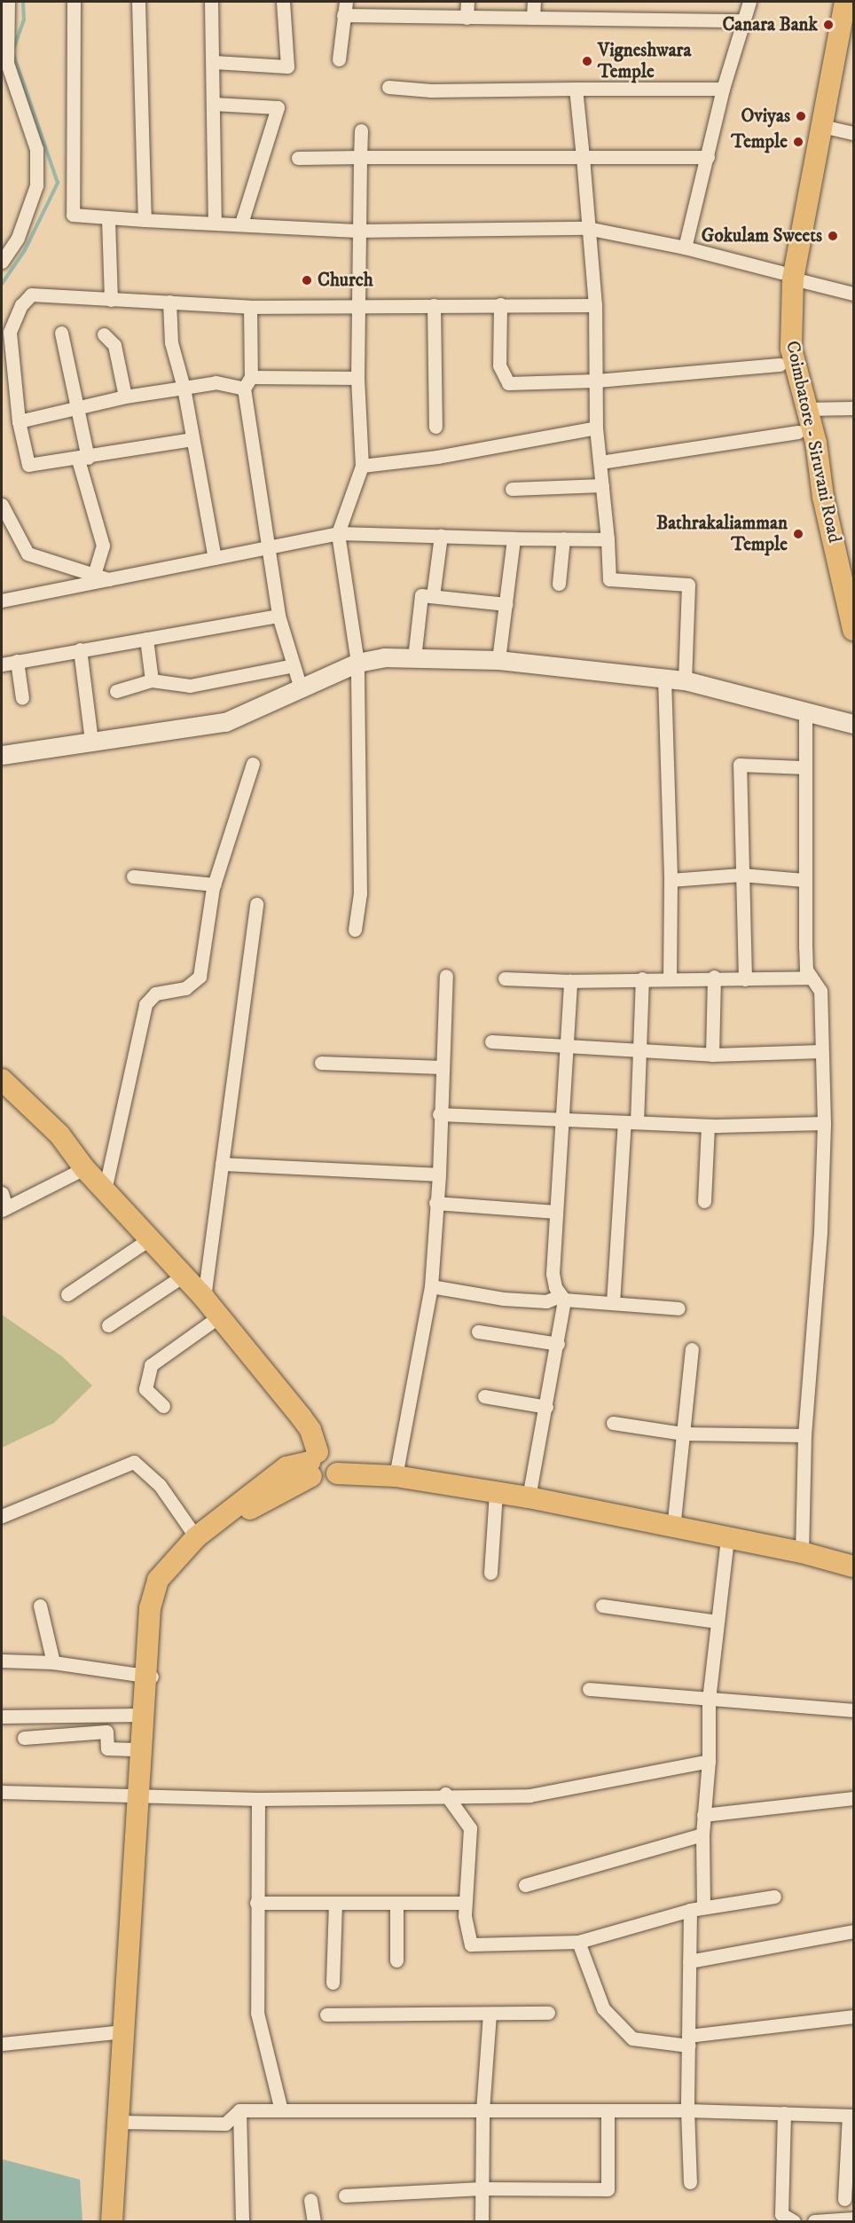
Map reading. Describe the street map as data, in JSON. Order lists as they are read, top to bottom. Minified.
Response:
{"streets":{"main road":["Coimbatore - Siruvani Road"]},"places":["Canara Bank","Vigneshwara Temple","Oviyas","Temple","Gokulam Sweets","Church","Bathrakaliamman Temple"]}
